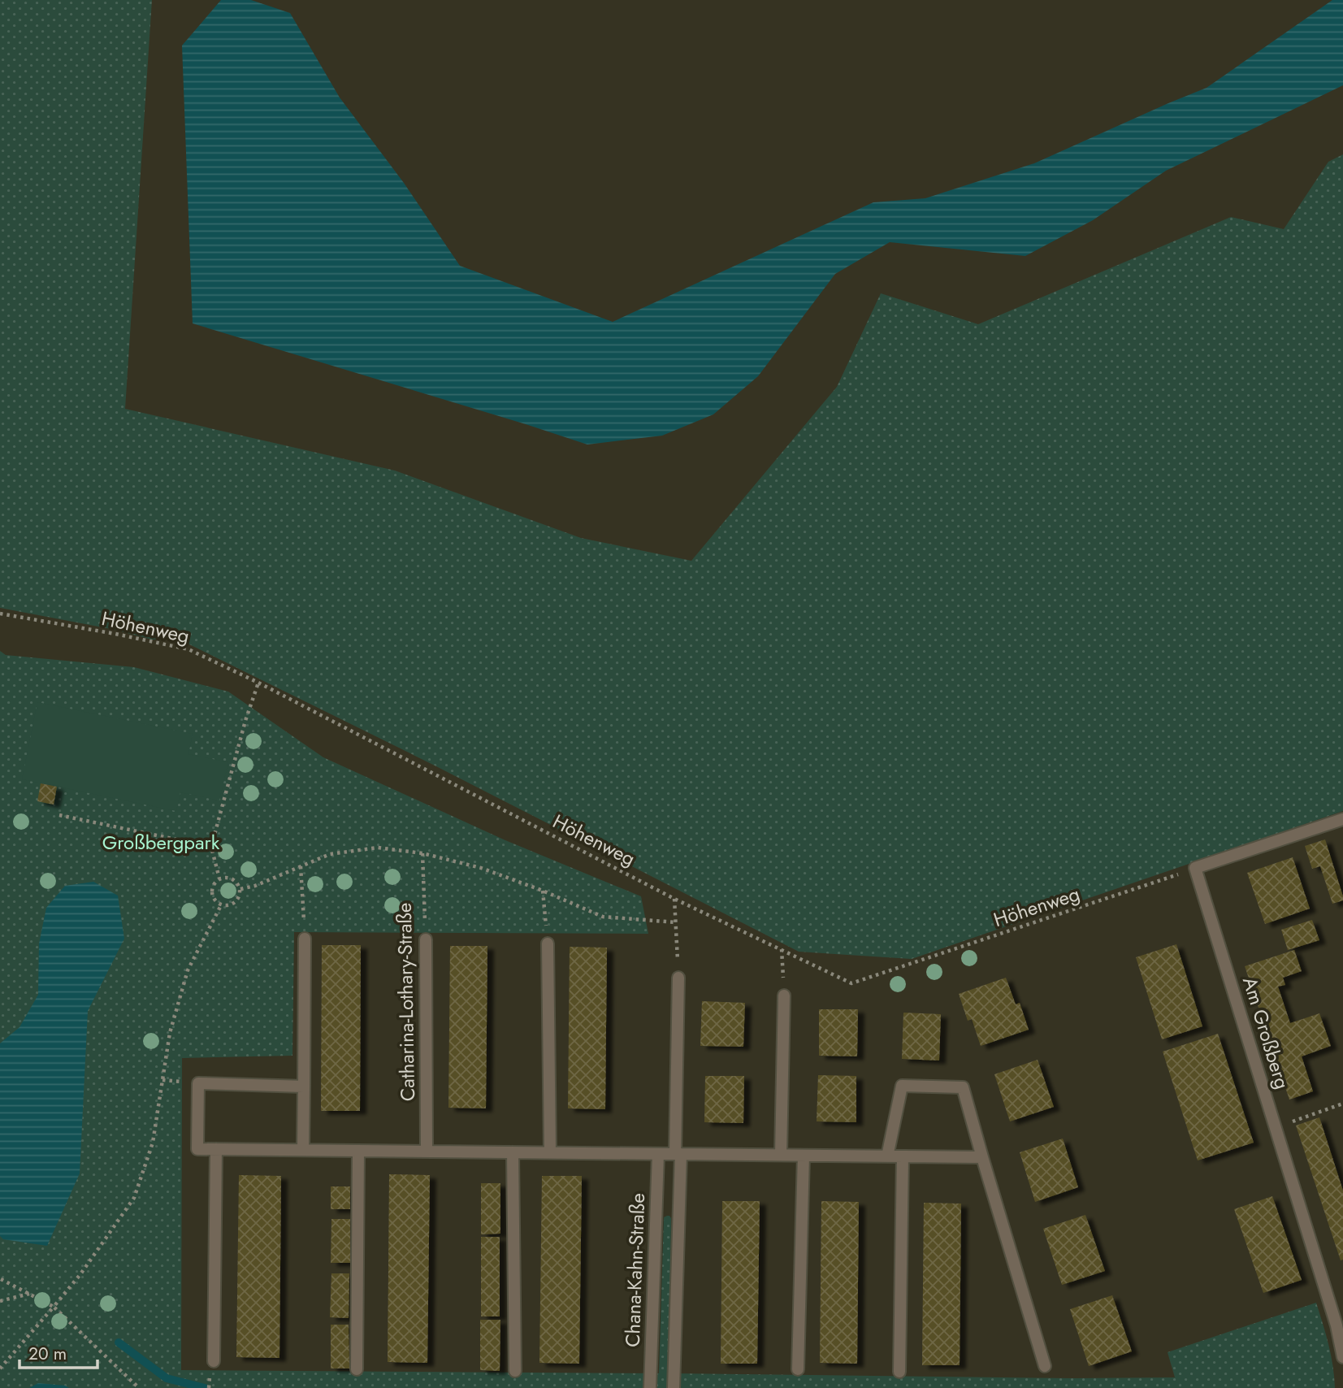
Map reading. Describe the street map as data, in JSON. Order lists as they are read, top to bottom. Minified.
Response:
{"streets":{"street":["Catharina-Lothary-Straße","Am Großberg","Chana-Kahn-Straße"],"path":["Höhenweg"]},"parks":["Großbergpark"],"scale_bar":"20 m"}
